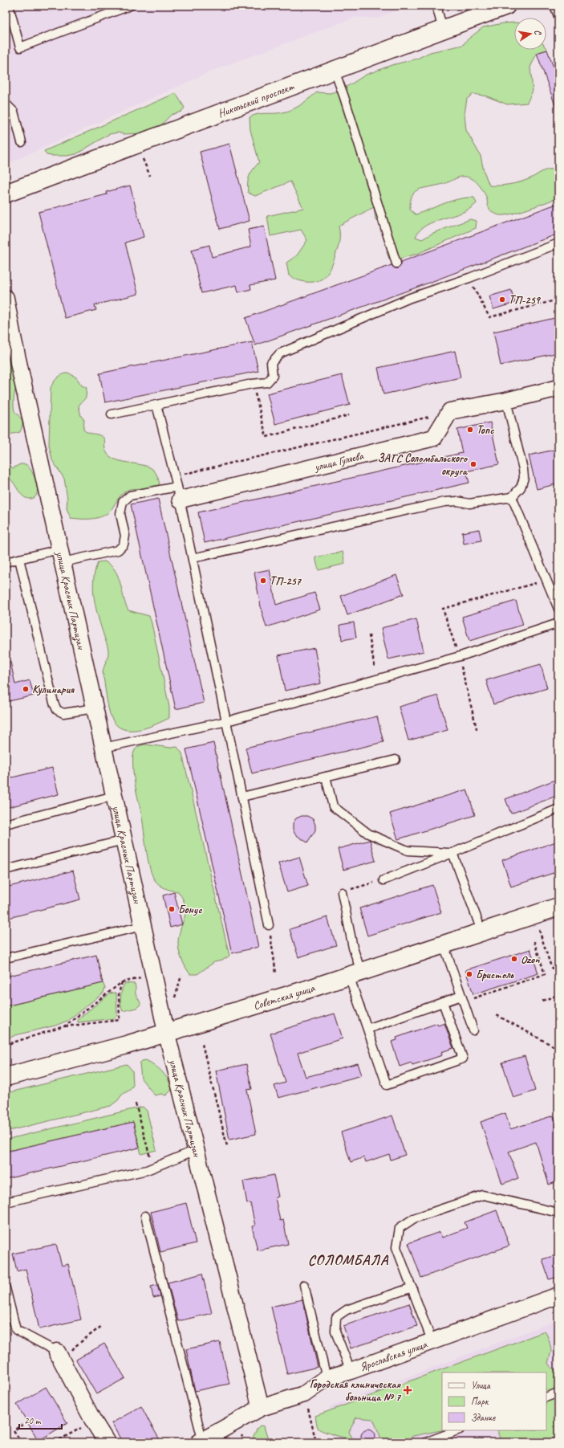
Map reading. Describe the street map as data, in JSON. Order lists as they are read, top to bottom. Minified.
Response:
{"streets":{"main road":["Никольский проспект","Советская улица"],"street":["улица Гуляева","улица Красных Партизан","Ярославская улица"]},"crossings":[["улица Гуляева","улица Красных Партизан"],["улица Красных Партизан","Советская улица"],["улица Красных Партизан","Ярославская улица"]],"districts":["СОЛОМБАЛА"],"places":{"other":["ТП-259","Топс","ЗАГС Соломбальского округа","ТП-257","Кулинария","Бонус","Ozon","Бристоль"],"health":["Городская клиническая больница № 7"]},"legend":["Улица","Парк","Здание"],"scale_bar":"20 m","north":"right"}
